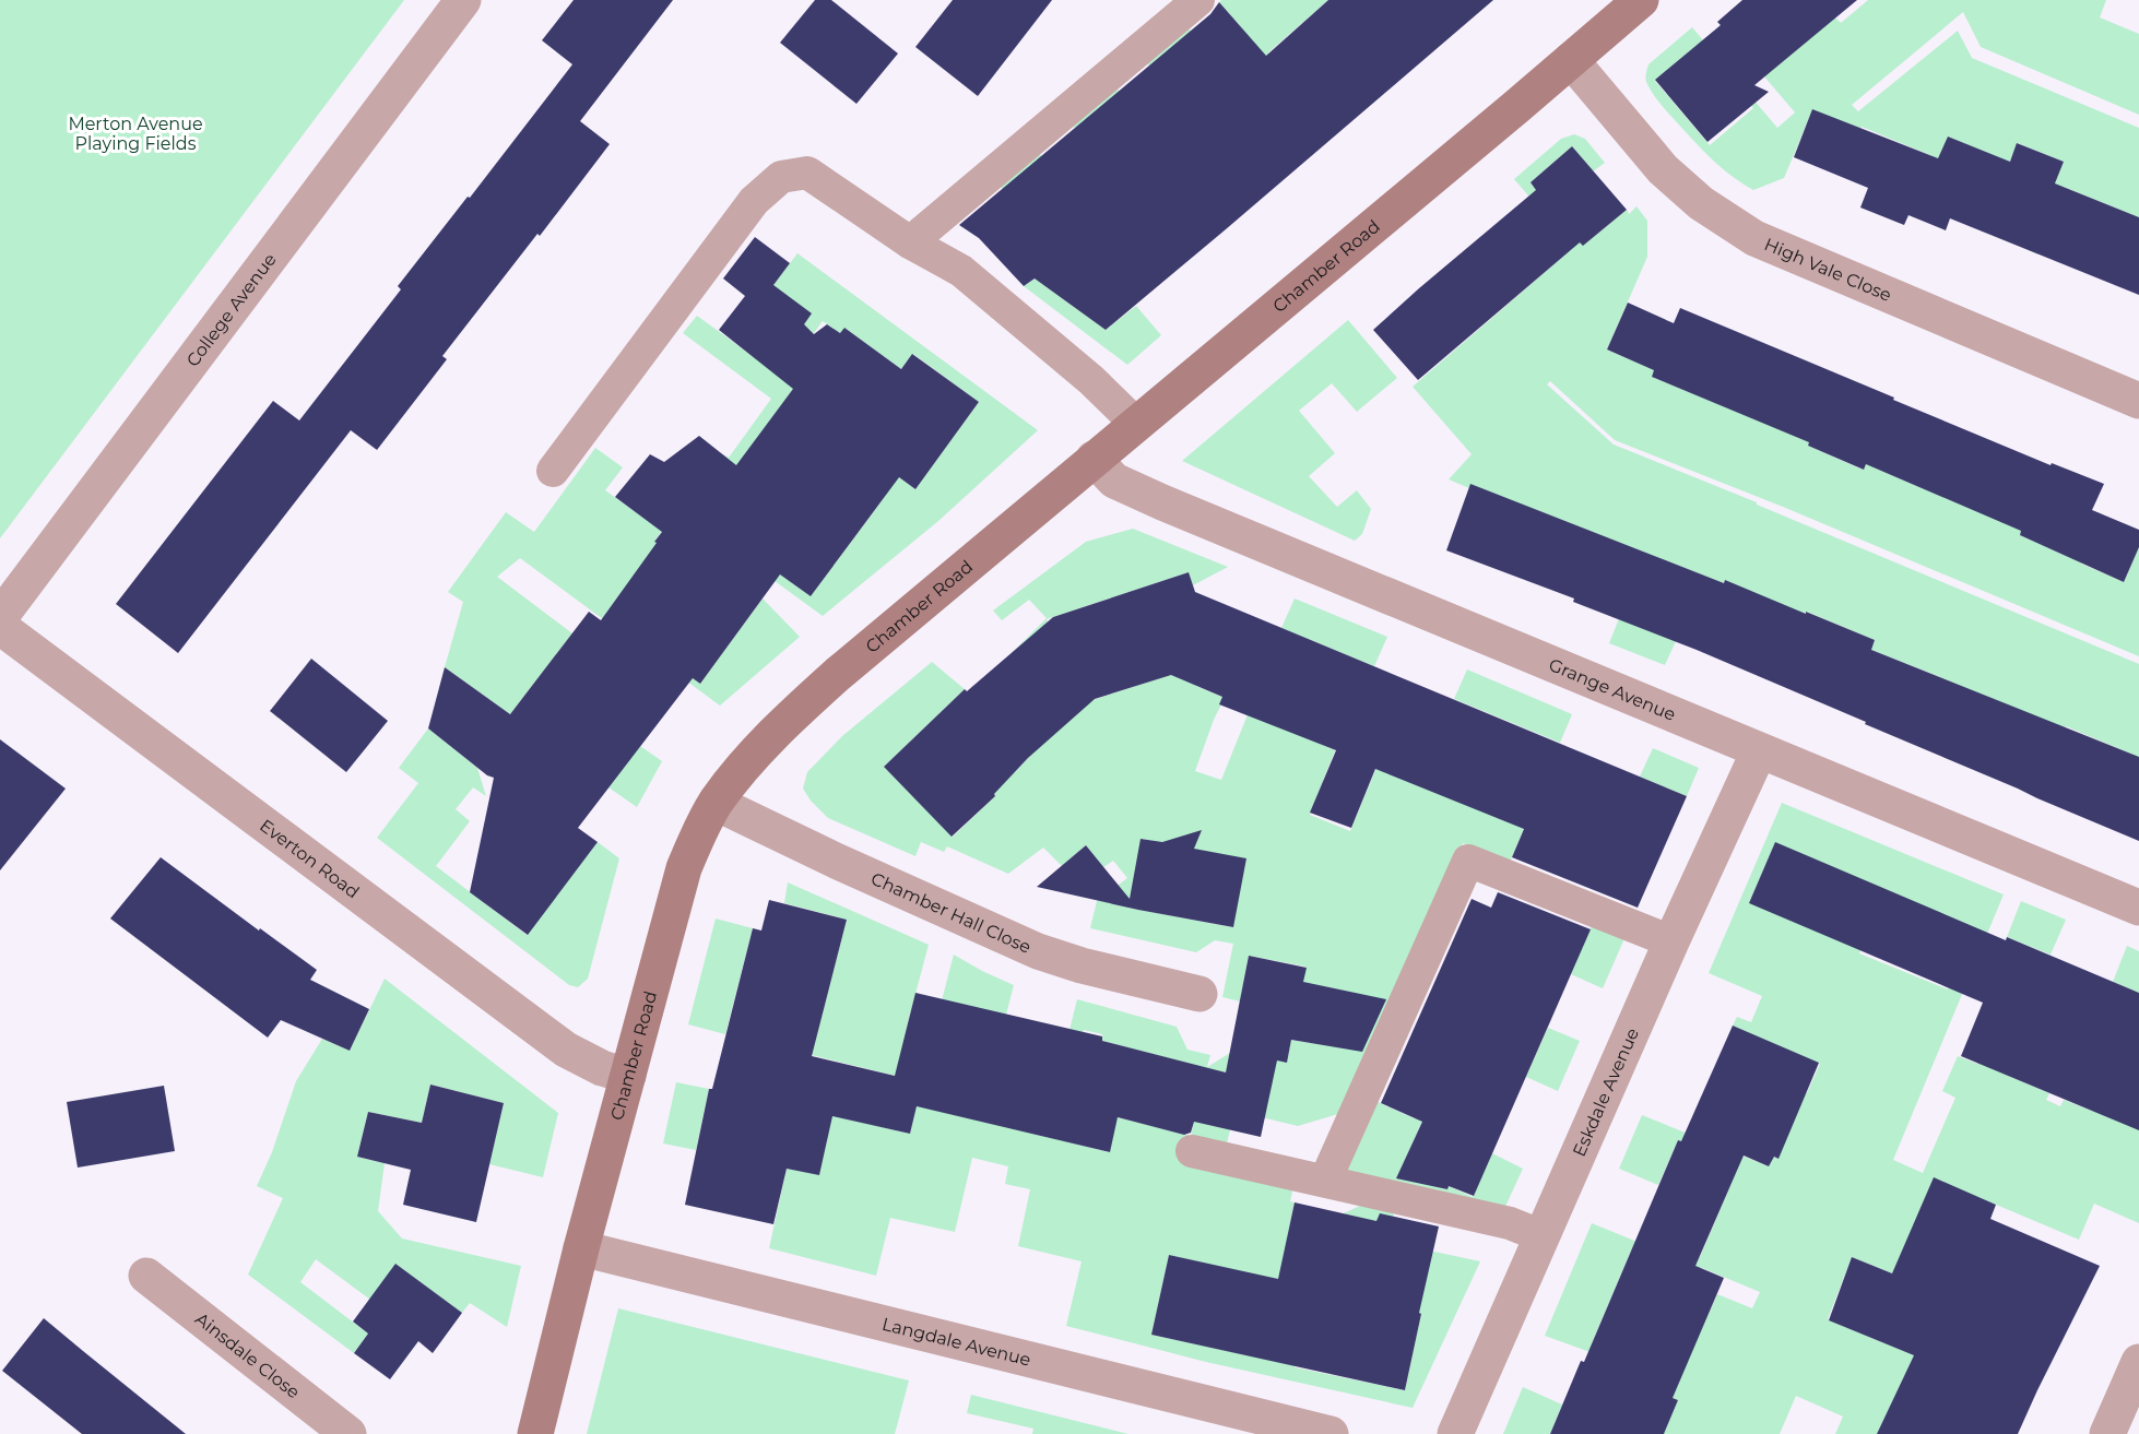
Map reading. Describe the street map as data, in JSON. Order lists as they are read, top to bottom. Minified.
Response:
{"streets":{"street":["Chamber Road","High Vale Close","College Avenue","Grange Avenue","Everton Road","Chamber Hall Close","Eskdale Avenue","Langdale Avenue","Ainsdale Close"]},"crossings":[["Chamber Road","High Vale Close"],["Chamber Road","Grange Avenue"],["Chamber Road","Everton Road"],["Chamber Road","Chamber Hall Close"],["Chamber Road","Langdale Avenue"],["Grange Avenue","Eskdale Avenue"]],"parks":["Merton Avenue Playing Fields"]}
